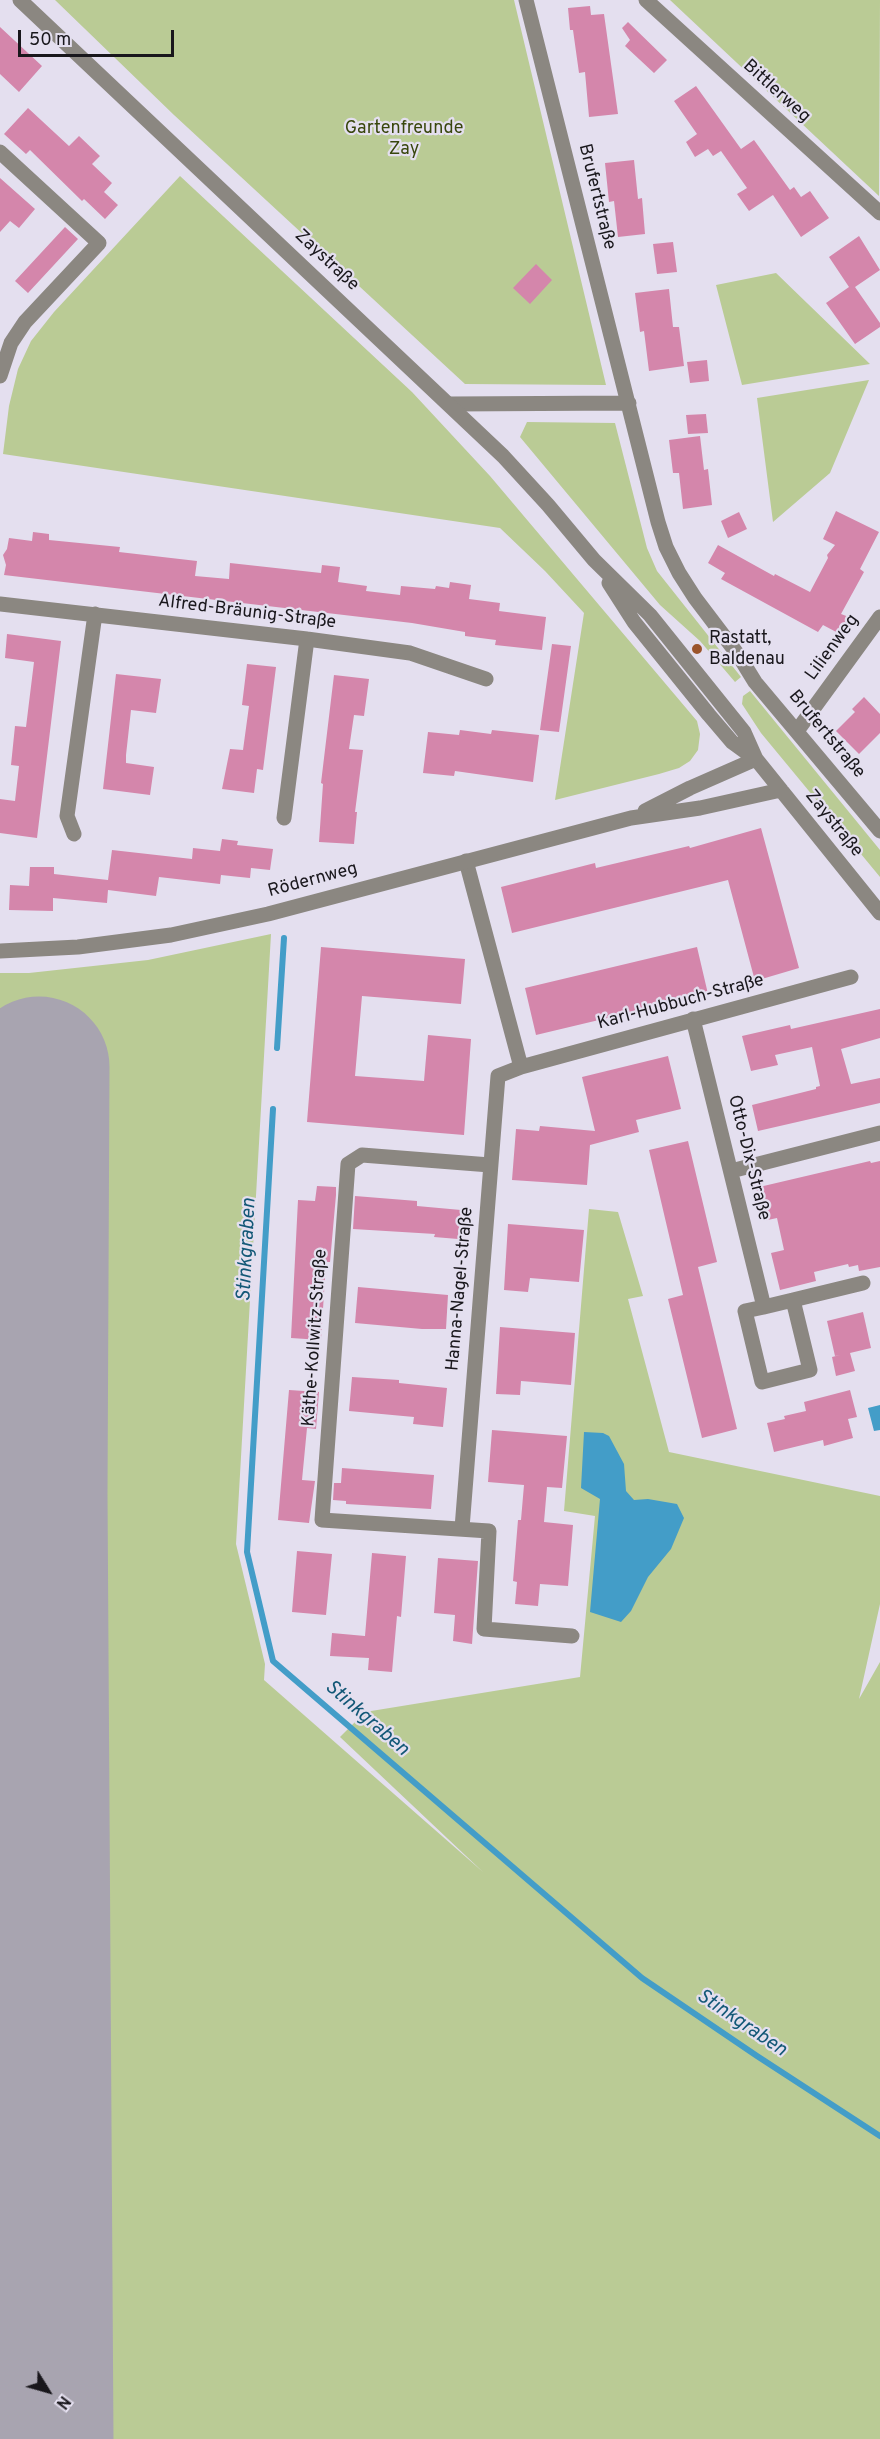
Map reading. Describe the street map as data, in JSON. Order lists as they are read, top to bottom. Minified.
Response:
{"streets":{"street":["Bittlerweg","Brufertstraße","Zaystraße","Alfred-Bräunig-Straße","Lilienweg","Rödernweg","Karl-Hubbuch-Straße","Otto-Dix-Straße","Hanna-Nagel-Straße","Käthe-Kollwitz-Straße"]},"crossings":[["Brufertstraße","Lilienweg"],["Zaystraße","Rödernweg"],["Karl-Hubbuch-Straße","Otto-Dix-Straße"],["Karl-Hubbuch-Straße","Hanna-Nagel-Straße"],["Hanna-Nagel-Straße","Käthe-Kollwitz-Straße"]],"water":["Stinkgraben"],"parks":["Gartenfreunde Zay"],"places":["Rastatt, Baldenau"],"scale_bar":"50 m","north":"bottom right"}
